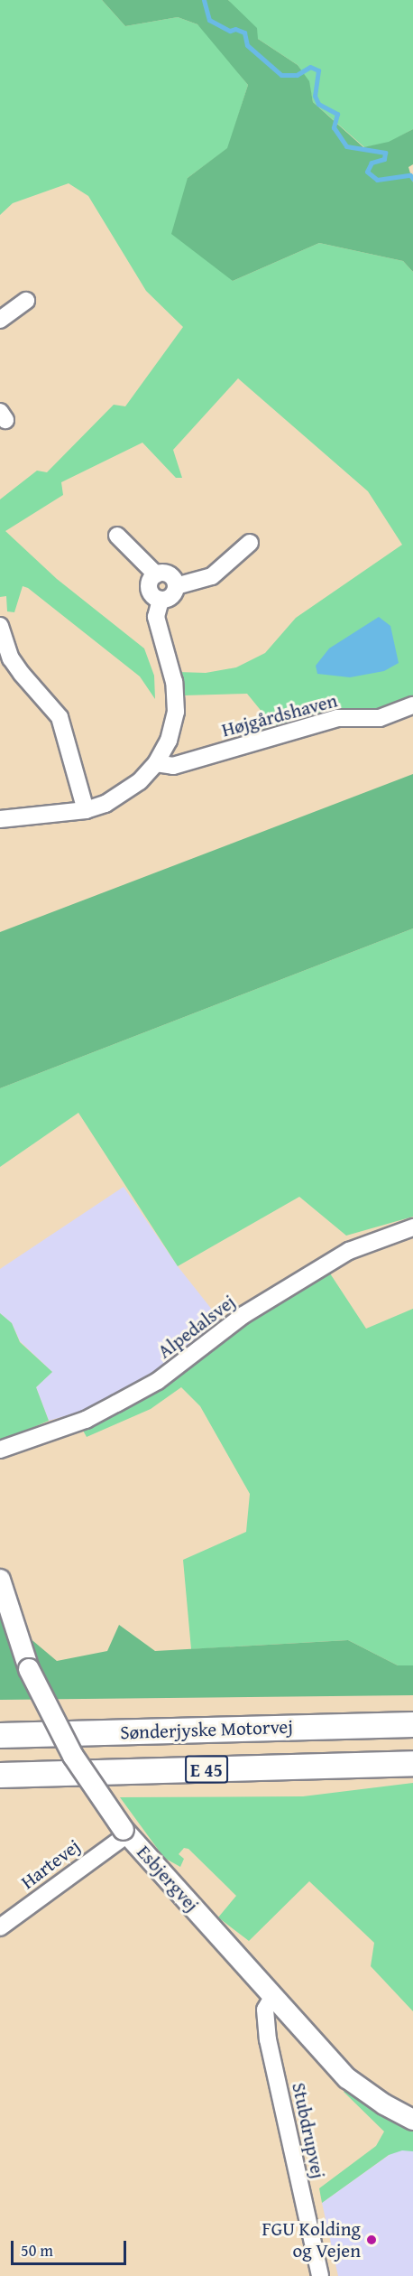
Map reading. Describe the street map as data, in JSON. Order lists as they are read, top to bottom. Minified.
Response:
{"streets":{"highway":["Sønderjyske Motorvej","E 45"],"main road":["Esbjergvej"],"street":["Højgårdshaven","Alpedalsvej","Hartevej","Stubdrupvej"]},"crossings":[["Hartevej","Esbjergvej"],["Esbjergvej","Stubdrupvej"]],"places":["FGU Kolding og Vejen"],"scale_bar":"50 m"}
